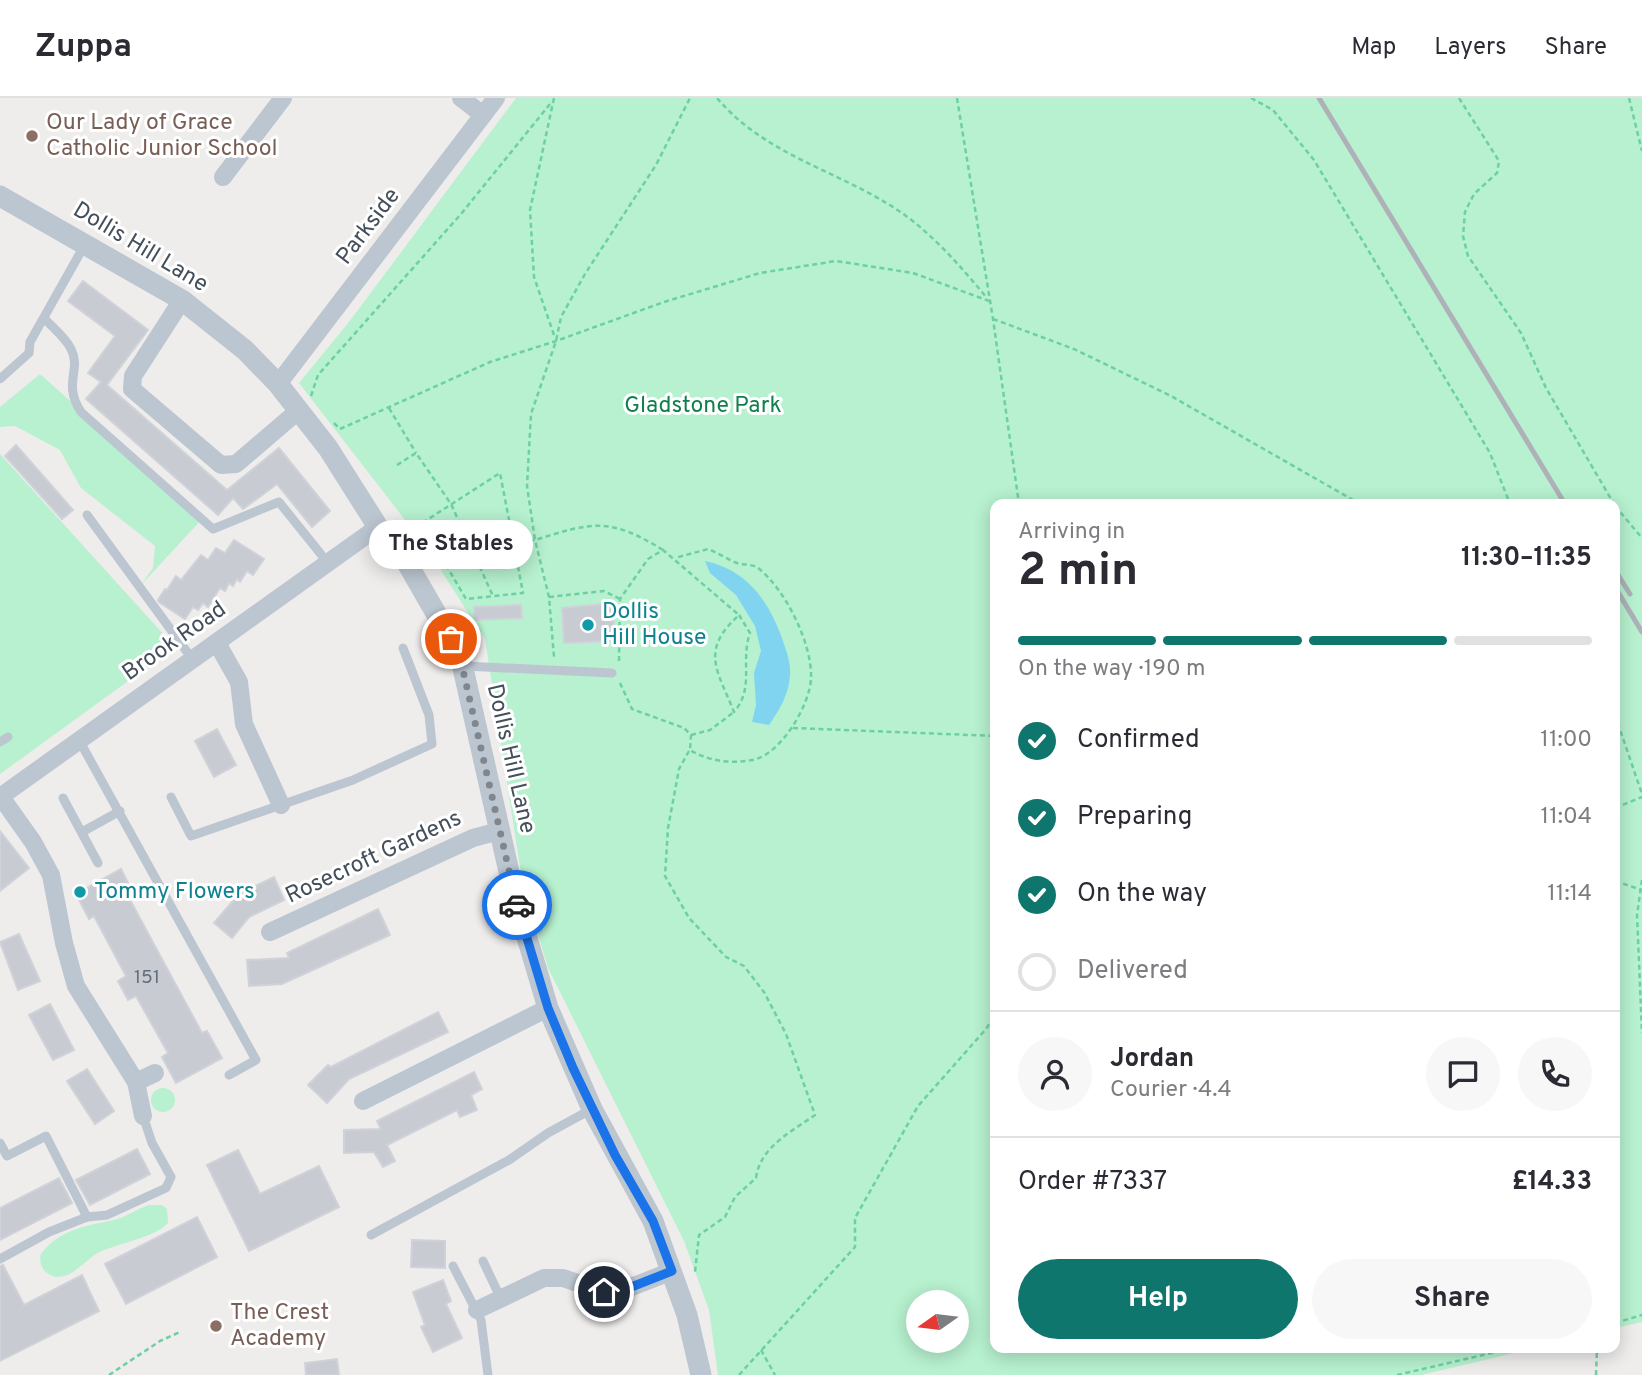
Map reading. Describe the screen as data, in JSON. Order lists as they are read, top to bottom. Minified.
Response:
{"streets":{"street":["Parkside","Dollis Hill Lane","Brook Road","Rosecroft Gardens"]},"crossings":[["Parkside","Dollis Hill Lane"],["Dollis Hill Lane","Brook Road"],["Dollis Hill Lane","Rosecroft Gardens"]],"parks":["Gladstone Park"],"places":["Our Lady of Grace Catholic Junior School","Dollis Hill House","The Stables","Tommy Flowers","The Crest Academy"],"house_numbers":["151"],"north":"left","page":{"header":"Zuppa","nav":["Map","Layers","Share"],"heading":["2 min","Arriving in","11:30–11:35"],"panel":["Jordan","Courier · 4.4","Order #7337","£14.33"],"bubble":"The Stables","bar":"On the way · 190 m","list":[["Confirmed","11:00"],["Preparing","11:04"],["On the way","11:14"],"Delivered"],"buttons":["Help","Share"]}}
